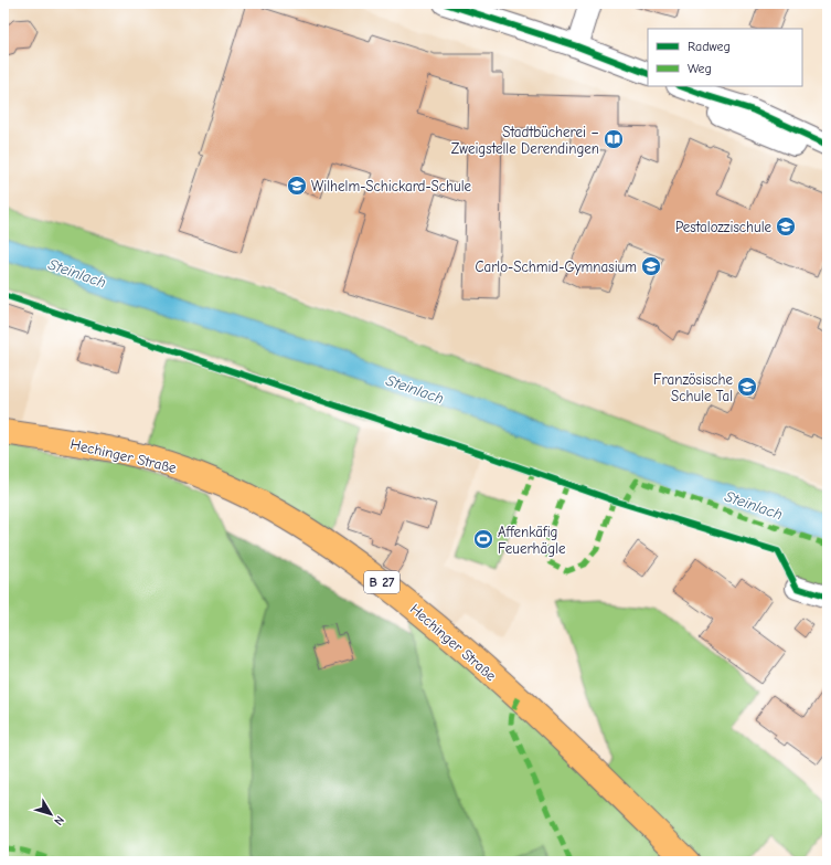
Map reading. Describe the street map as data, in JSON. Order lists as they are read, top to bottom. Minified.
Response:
{"streets":{"main road":["Hechinger Straße","B 27"]},"water":["Steinlach"],"places":{"library":["Stadtbücherei – Zweigstelle Derendingen"],"school or university":["Wilhelm-Schickard-Schule","Pestalozzischule","Carlo-Schmid-Gymnasium","Französische Schule Tal"],"sports":["Affenkäfig Feuerhägle"]},"legend":["Radweg","Weg"],"north":"bottom right"}
